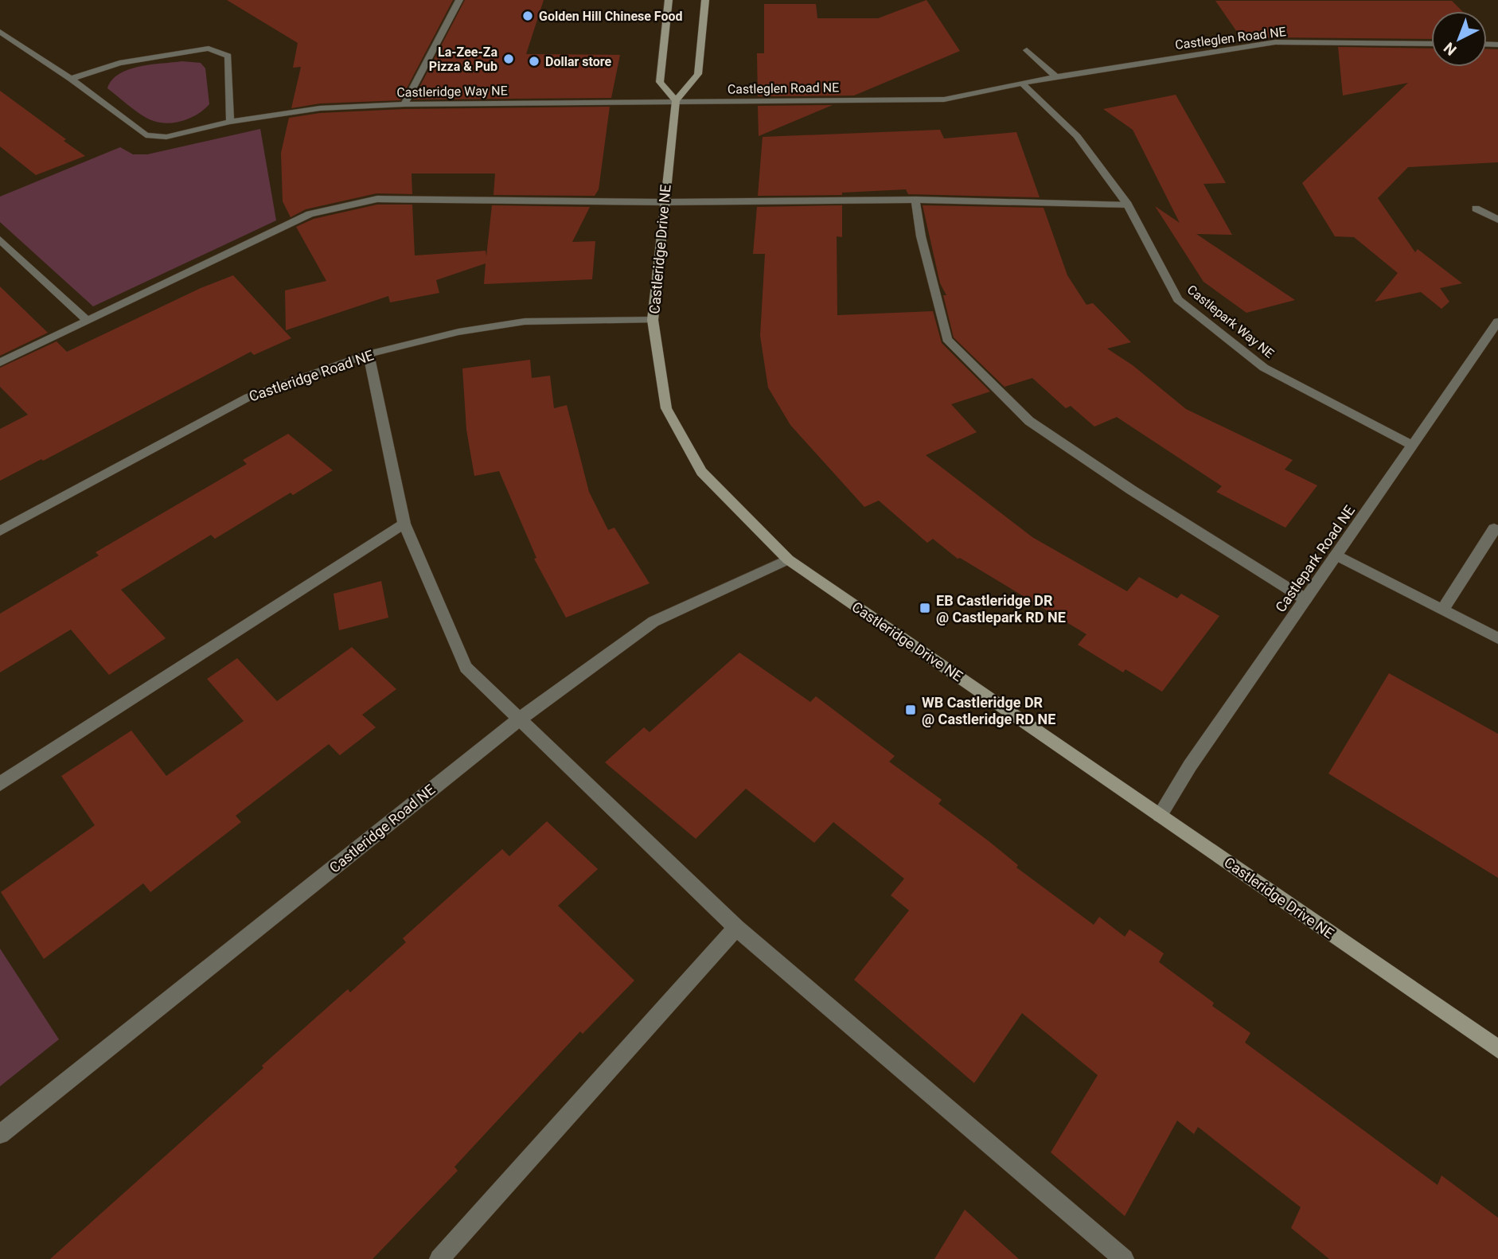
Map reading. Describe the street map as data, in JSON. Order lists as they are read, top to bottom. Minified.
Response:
{"streets":{"street":["Castleglen Road NE","Castleridge Way NE","Castleridge Drive NE","Castlepark Way NE","Castleridge Road NE","Castlepark Road NE"]},"crossings":[["Castleglen Road NE","Castleridge Way NE"],["Castleglen Road NE","Castleridge Drive NE"],["Castleglen Road NE","Castlepark Way NE"],["Castleridge Way NE","Castleridge Drive NE"],["Castleridge Drive NE","Castleridge Road NE"],["Castleridge Drive NE","Castlepark Road NE"],["Castlepark Way NE","Castlepark Road NE"]],"places":{"other":["Golden Hill Chinese Food","La-Zee-Za Pizza & Pub","Dollar store"],"transit":["EB Castleridge DR @ Castlepark RD NE","WB Castleridge DR @ Castleridge RD NE"]},"north":"bottom left"}
